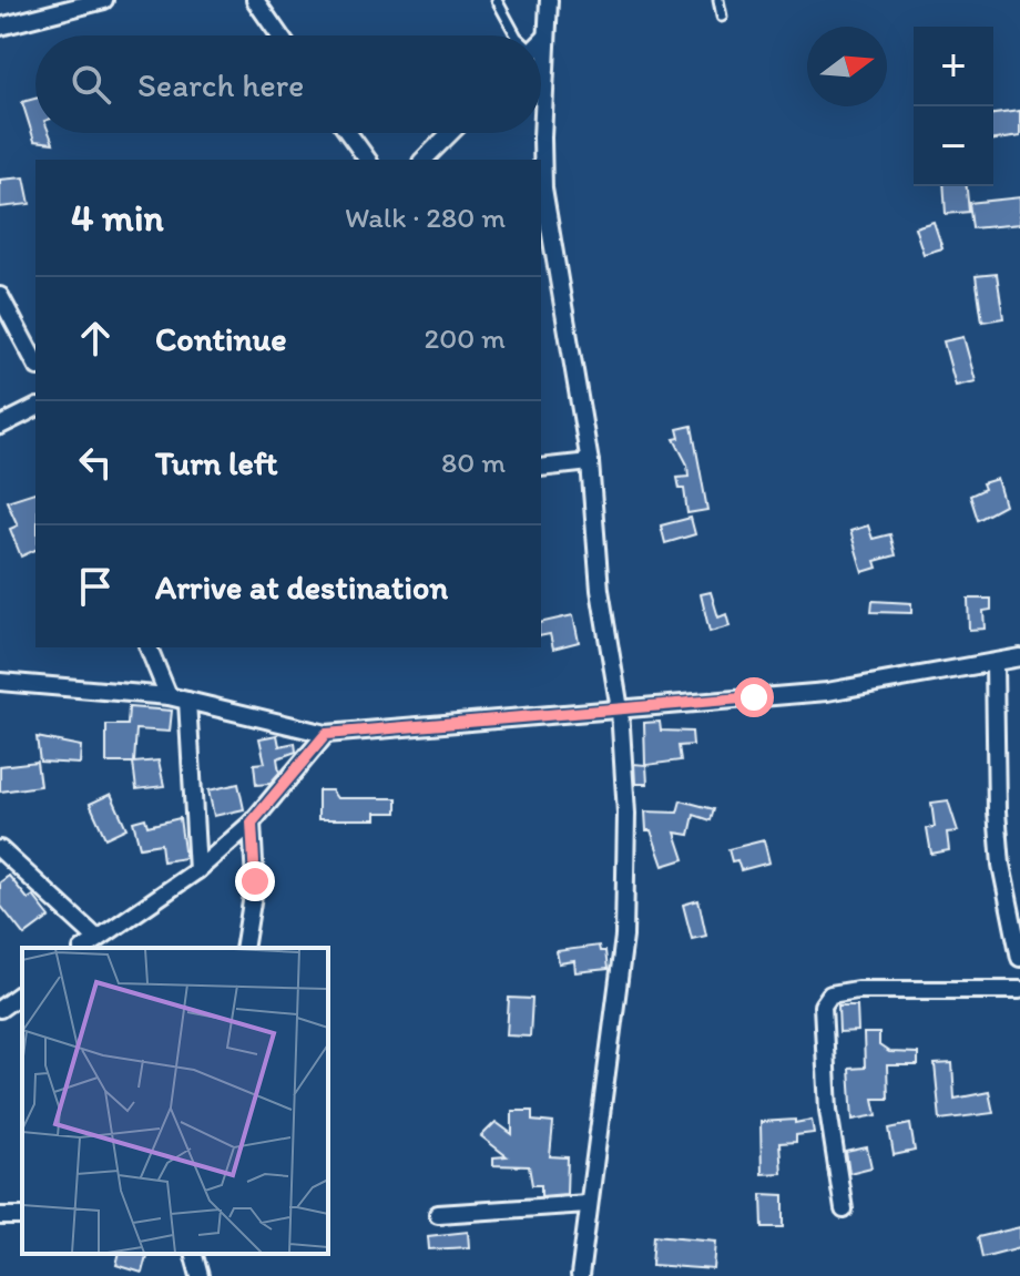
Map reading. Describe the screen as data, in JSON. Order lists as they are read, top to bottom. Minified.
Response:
{"north":"right","page":{"map_buttons":["+","−"],"search":"Search here","heading":["4 min","Walk · 280 m"],"list":[["Continue","200 m"],["Turn left","80 m"],"Arrive at destination"]}}
